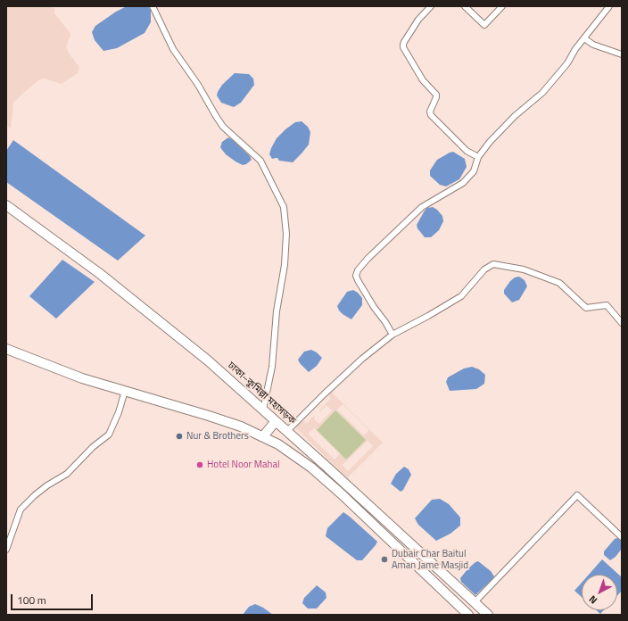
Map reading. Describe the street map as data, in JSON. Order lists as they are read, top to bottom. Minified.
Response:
{"streets":{"highway":["ঢাকা–কুমিল্লা মহাসড়ক"]},"places":["Nur & Brothers","Hotel Noor Mahal","Dubair Char Baitul Aman Jame Masjid"],"scale_bar":"100 m","north":"bottom left"}
